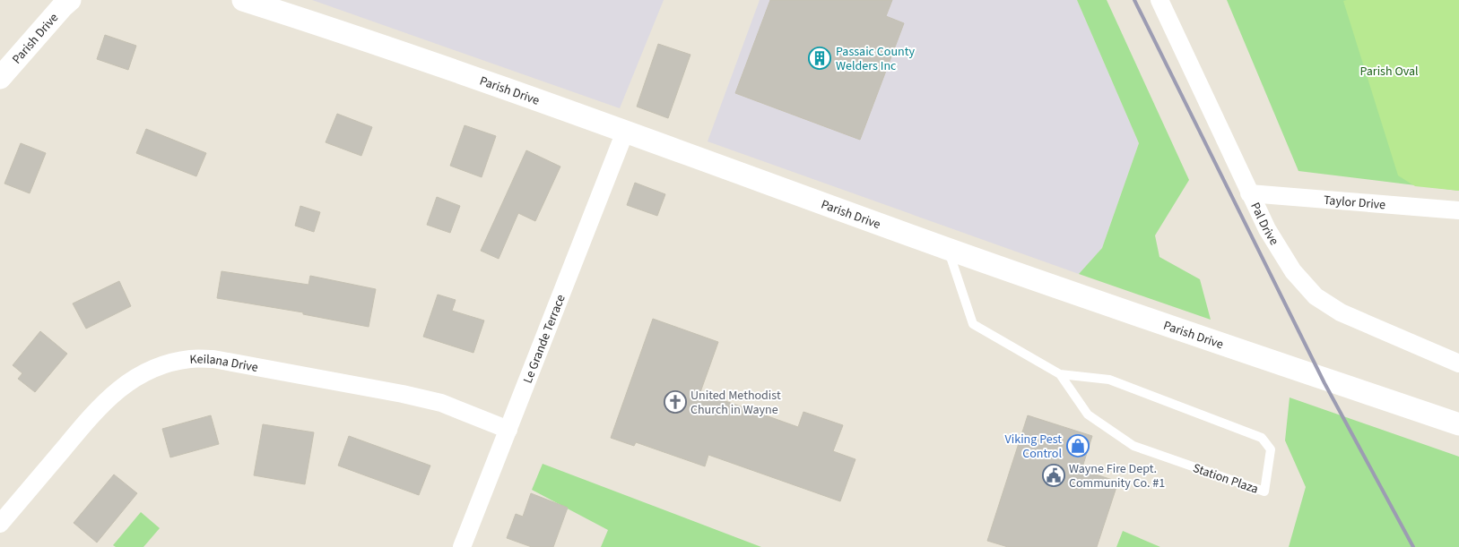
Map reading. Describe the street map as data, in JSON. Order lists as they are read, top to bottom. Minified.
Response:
{"streets":{"street":["Parish Drive","Taylor Drive","Pal Drive","Le Grande Terrace","Keilana Drive"],"lane":["Station Plaza"]},"crossings":[["Parish Drive","Le Grande Terrace"],["Parish Drive","Station Plaza"],["Taylor Drive","Pal Drive"],["Le Grande Terrace","Keilana Drive"]],"parks":["Parish Oval"],"places":{"building":["Passaic County Welders Inc"],"church":["United Methodist Church in Wayne"],"shop":["Viking Pest Control"],"public building":["Wayne Fire Dept. Community Co. #1"]}}
